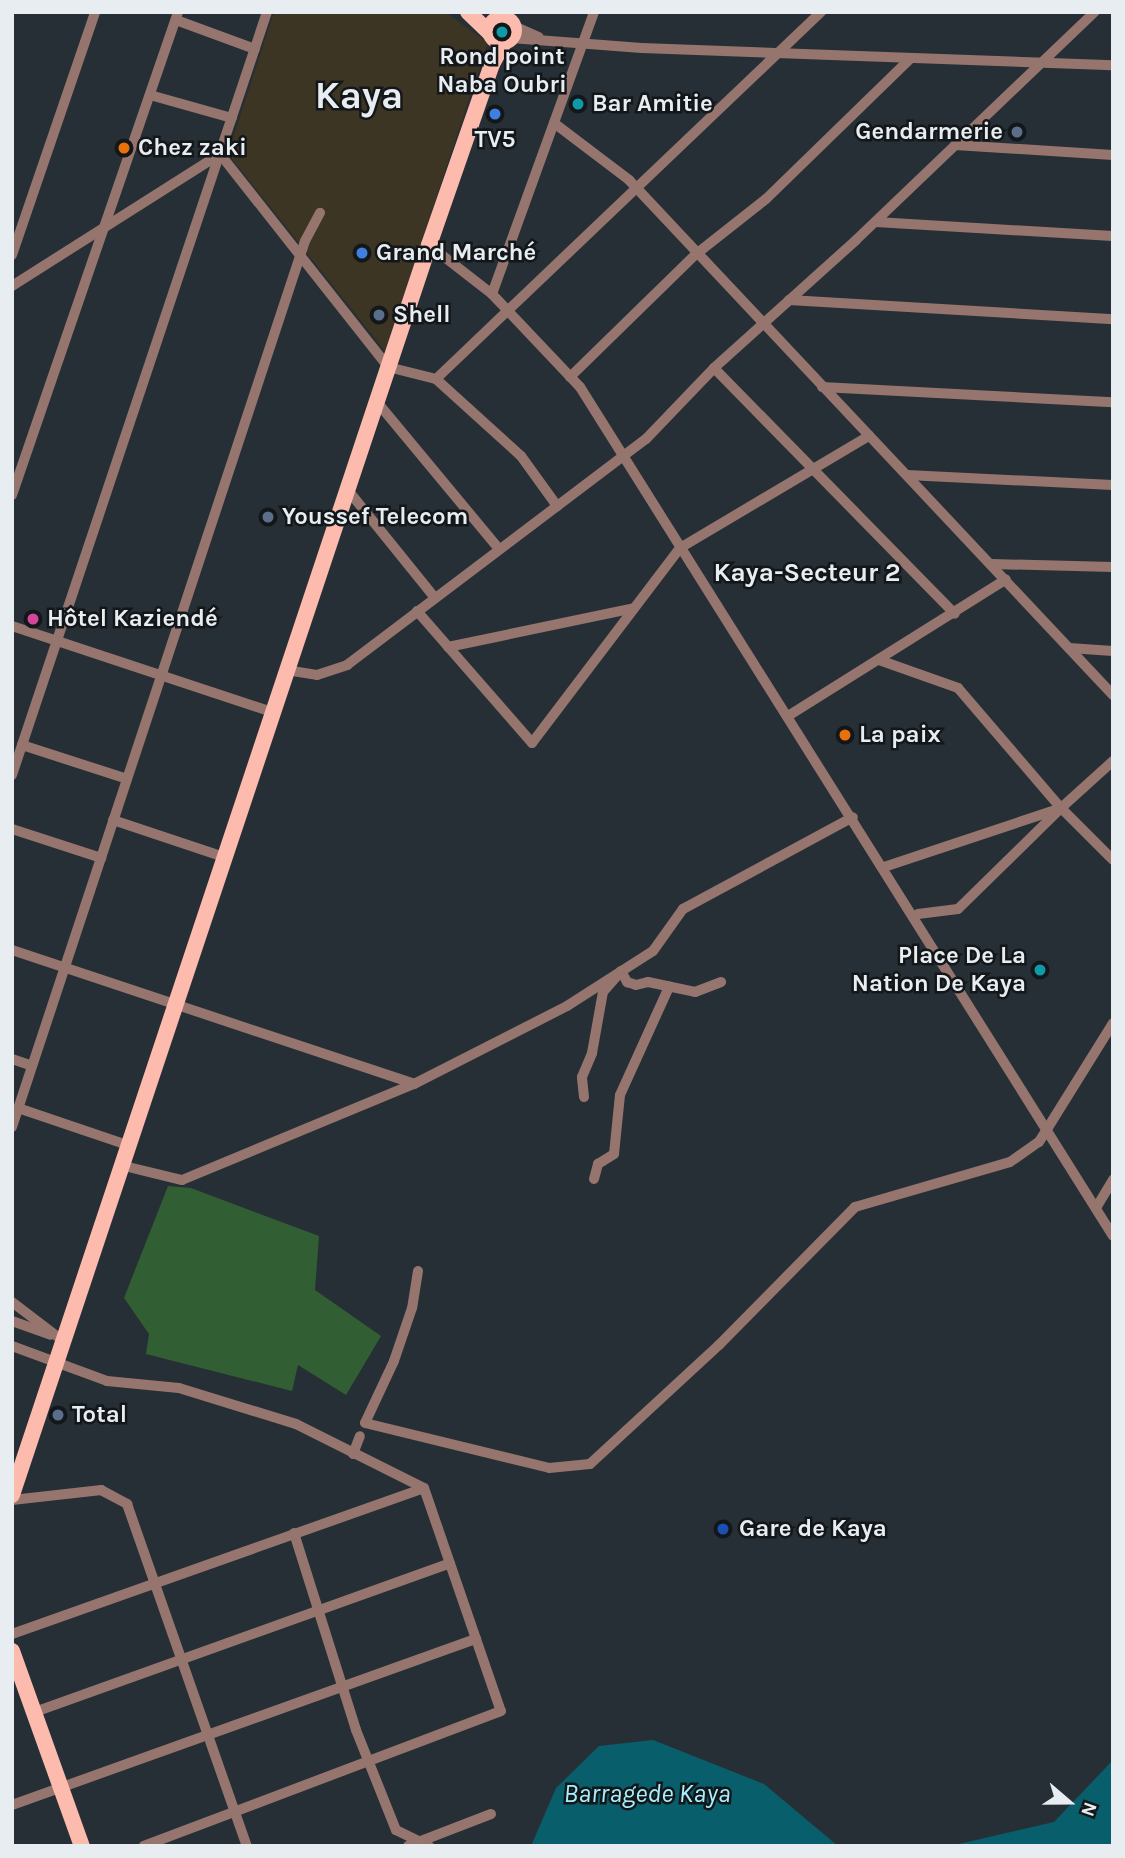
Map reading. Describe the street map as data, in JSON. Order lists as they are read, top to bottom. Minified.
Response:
{"districts":["Kaya","Kaya-Secteur 2"],"water":["Barragede Kaya"],"places":["Rond point Naba Oubri","Bar Amitie","TV5","Gendarmerie","Chez zaki","Grand Marché","Shell","Youssef Telecom","Hôtel Kaziendé","La paix","Place De La Nation De Kaya","Total","Gare de Kaya"],"north":"right"}
